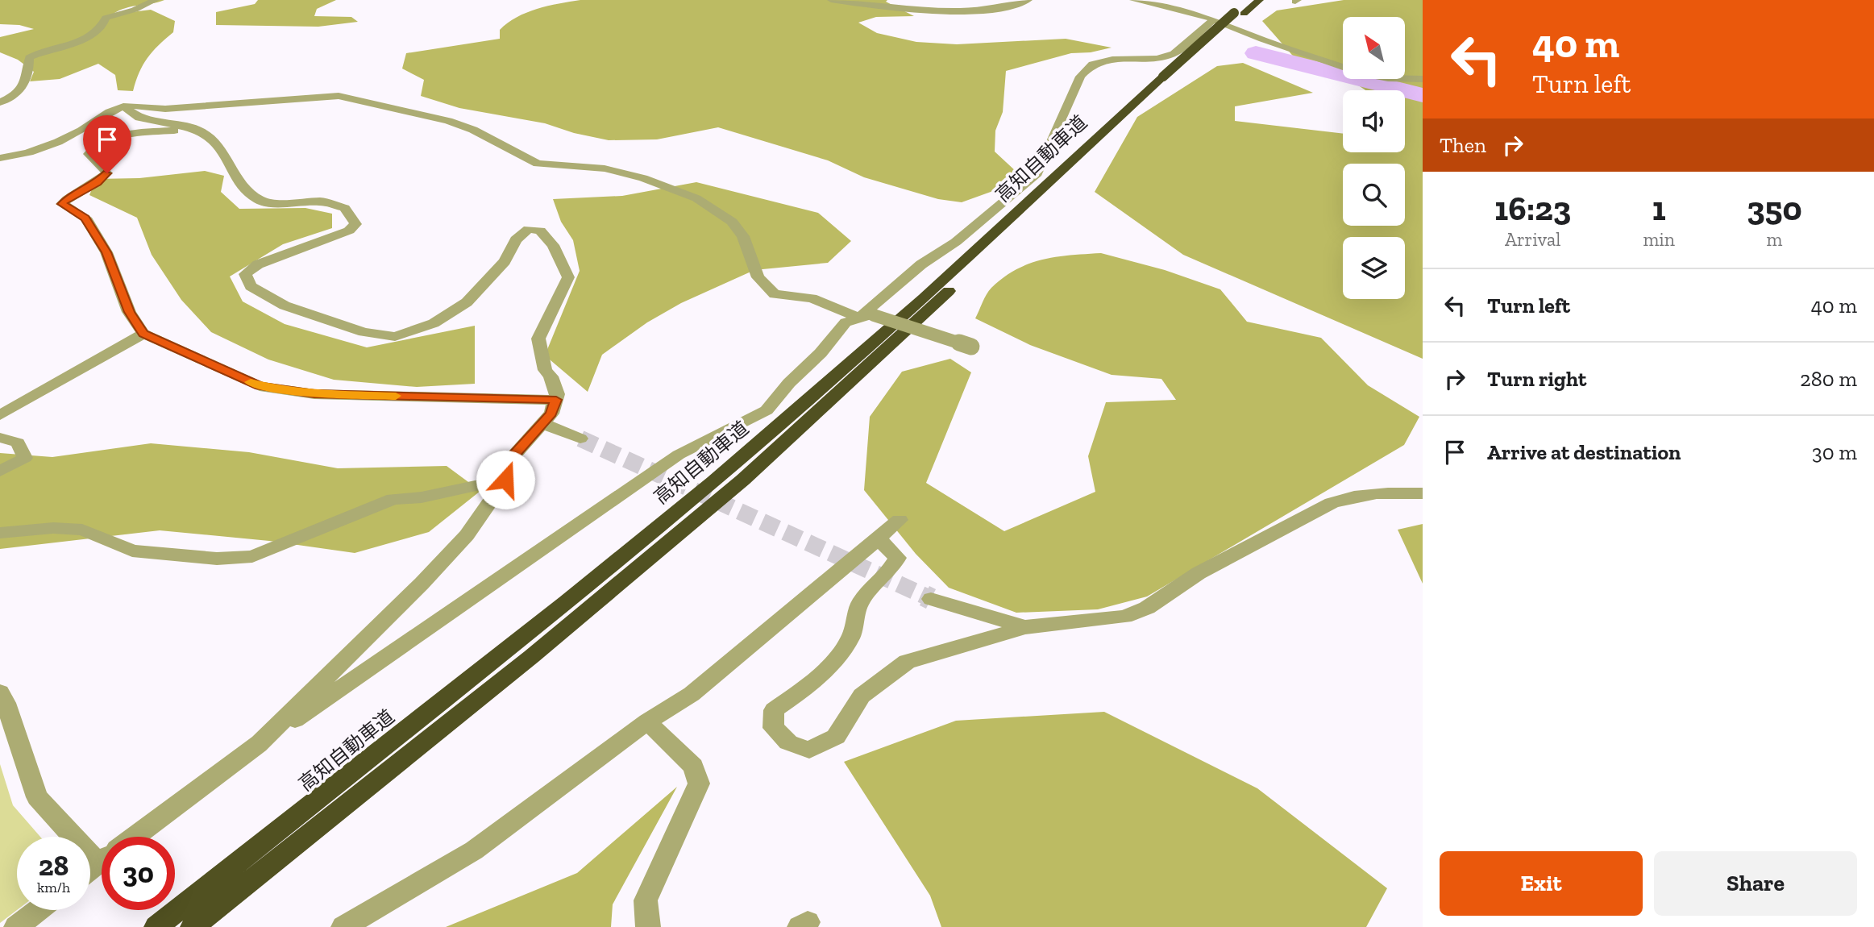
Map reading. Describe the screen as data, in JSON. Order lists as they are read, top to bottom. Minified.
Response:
{"streets":{"highway":["高知自動車道"]},"north":"top left","page":{"turn":["40 m","Turn left"],"then":"Then","eta":["16:23","Arrival","1","min","350","m"],"list":[{"name":"Turn left","value":"40 m"},{"name":"Turn right","value":"280 m"},{"name":"Arrive at destination","value":"30 m"}],"speed":"28 km/h","limit":"30","buttons":["Exit","Share"]}}
